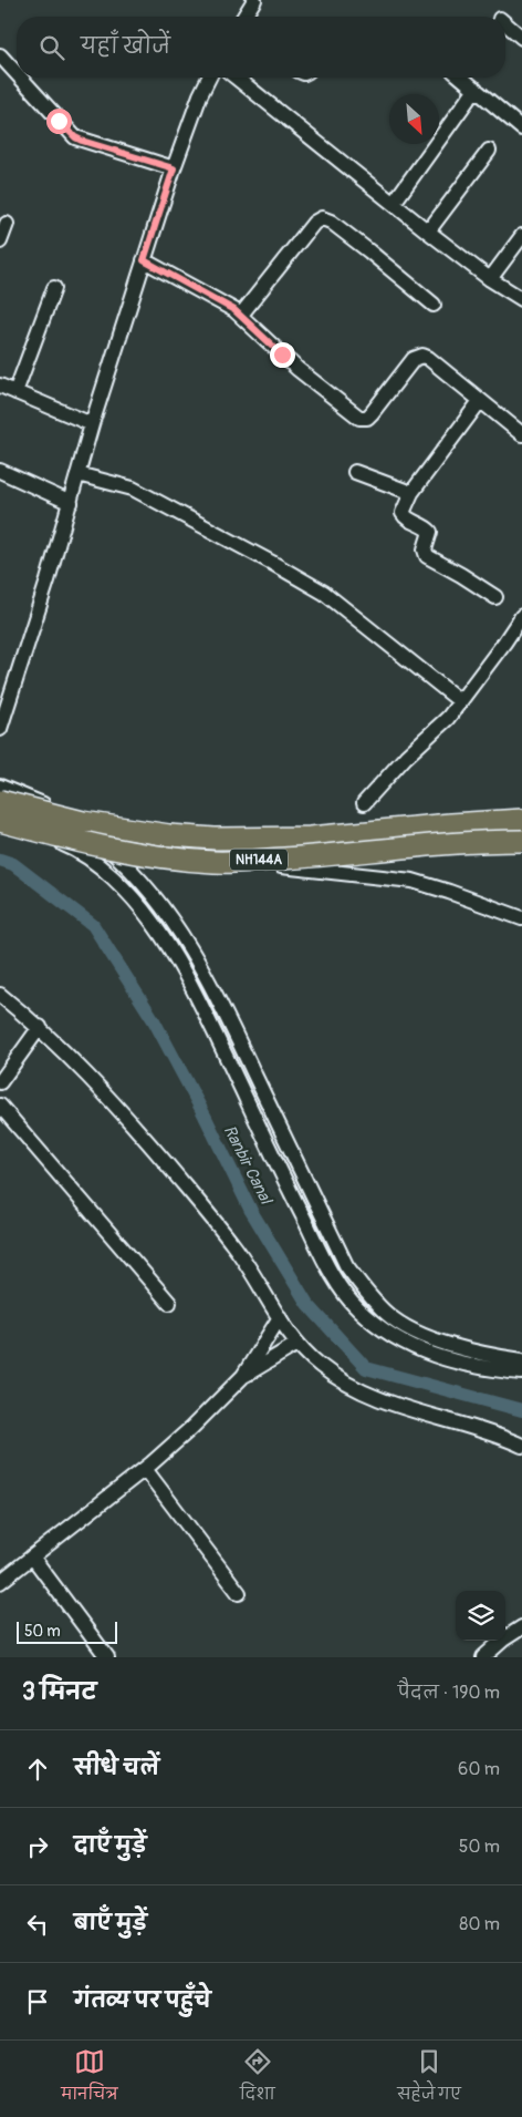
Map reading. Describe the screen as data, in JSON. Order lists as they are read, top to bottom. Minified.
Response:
{"streets":{"highway":["NH144A"]},"water":["Ranbir Canal"],"scale_bar":"50 m","north":"bottom right","page":{"search":"यहाँ खोजें","scale":"50 m","heading":["3 मिनट","पैदल · 190 m"],"list":[["सीधे चलें","60 m"],["दाएँ मुड़ें","50 m"],["बाएँ मुड़ें","80 m"],"गंतव्य पर पहुँचे"],"nav":["मानचित्र","दिशा","सहेजे गए"]}}
